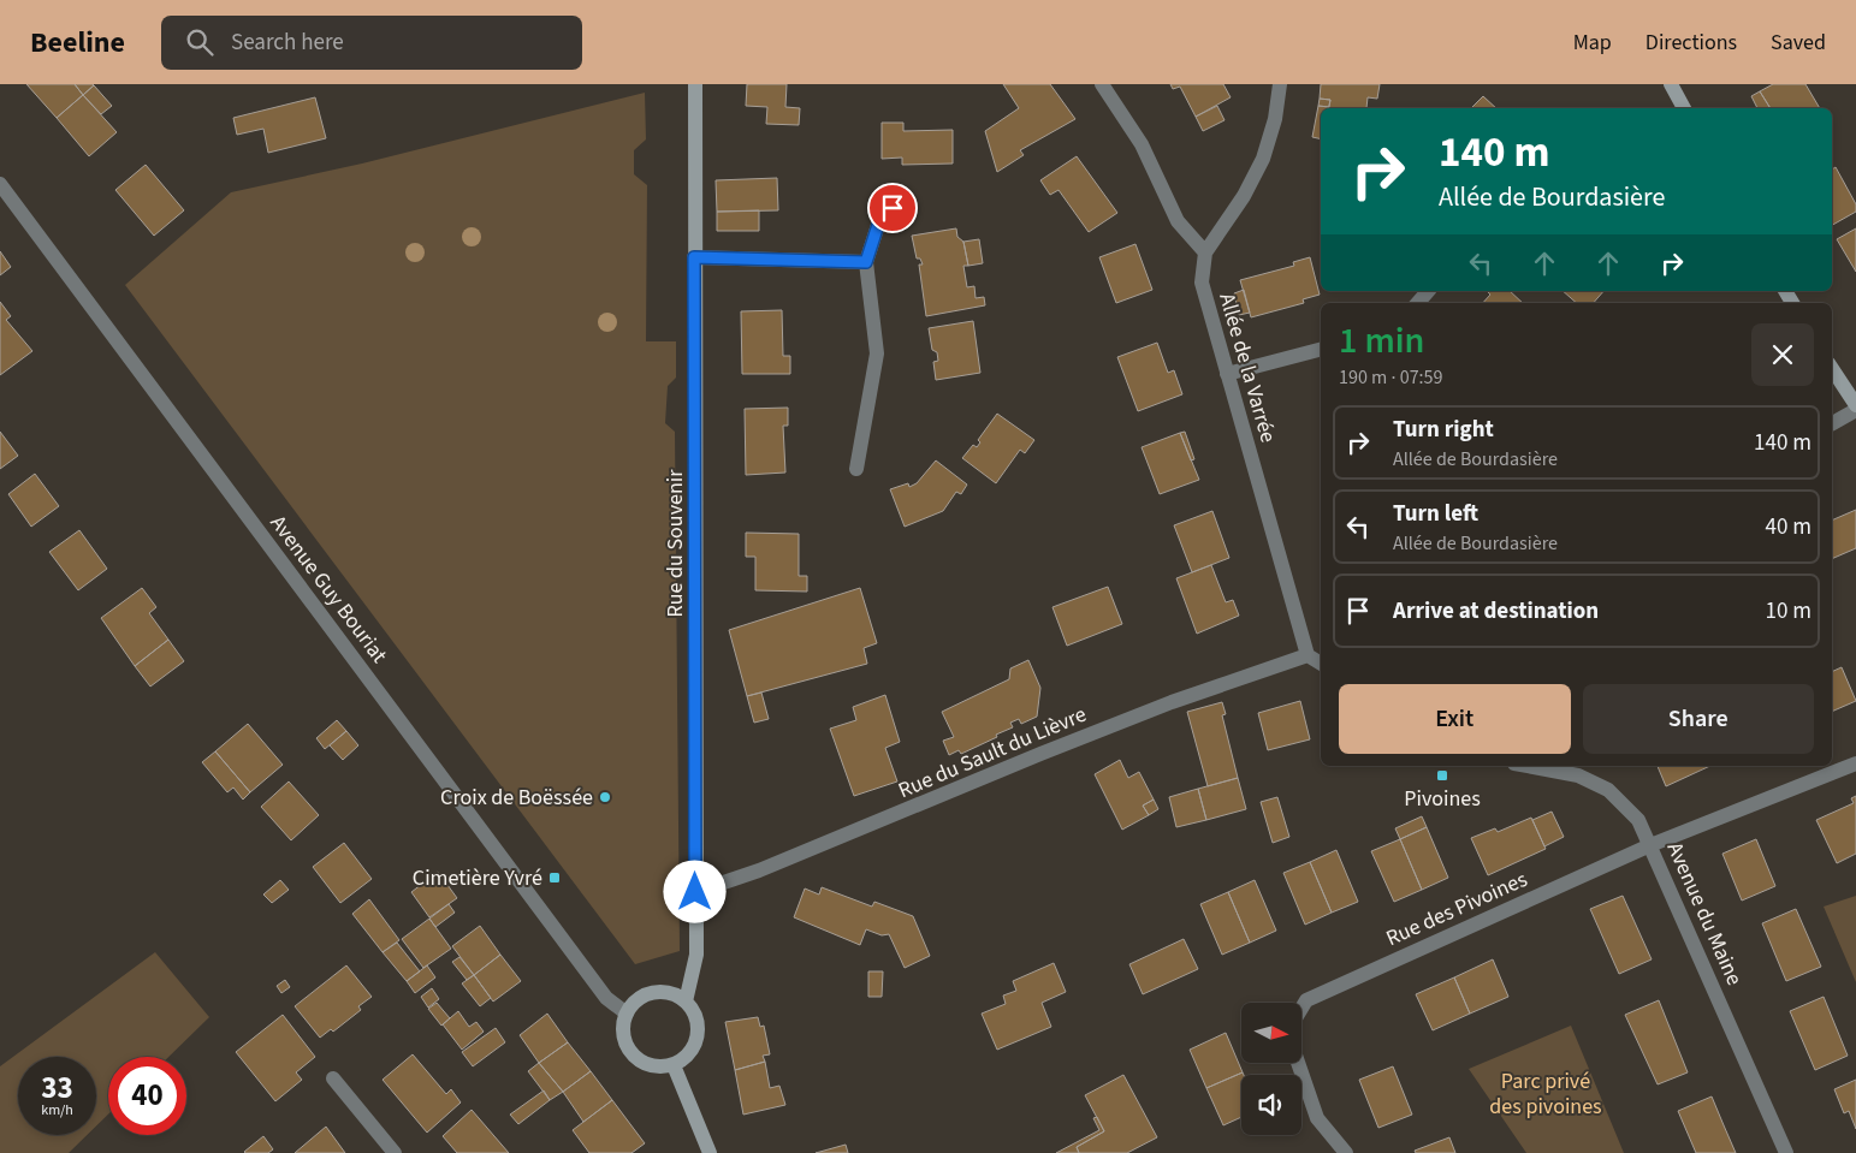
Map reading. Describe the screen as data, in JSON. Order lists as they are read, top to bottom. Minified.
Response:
{"streets":{"street":["Allée de la Varrée","Rue du Souvenir","Avenue Guy Bouriat","Rue du Sault du Lièvre","Rue des Pivoines","Avenue du Maine"]},"crossings":[["Allée de la Varrée","Rue du Sault du Lièvre"],["Rue du Souvenir","Avenue Guy Bouriat"],["Rue du Souvenir","Rue du Sault du Lièvre"],["Rue des Pivoines","Avenue du Maine"]],"parks":["Parc privé des pivoines"],"places":{"transit":["Pivoines","Cimetière Yvré"],"other":["Croix de Boëssée"]},"north":"right","page":{"header":"Beeline","search":"Search here","nav":["Map","Directions","Saved"],"turn":["140 m","Allée de Bourdasière"],"heading":["1 min","190 m · 07:59"],"list":[{"name":"Turn right","note":"Allée de Bourdasière","value":"140 m"},{"name":"Turn left","note":"Allée de Bourdasière","value":"40 m"},{"name":"Arrive at destination","value":"10 m"}],"buttons":["Exit","Share"],"speed":"33 km/h","limit":"40"}}
